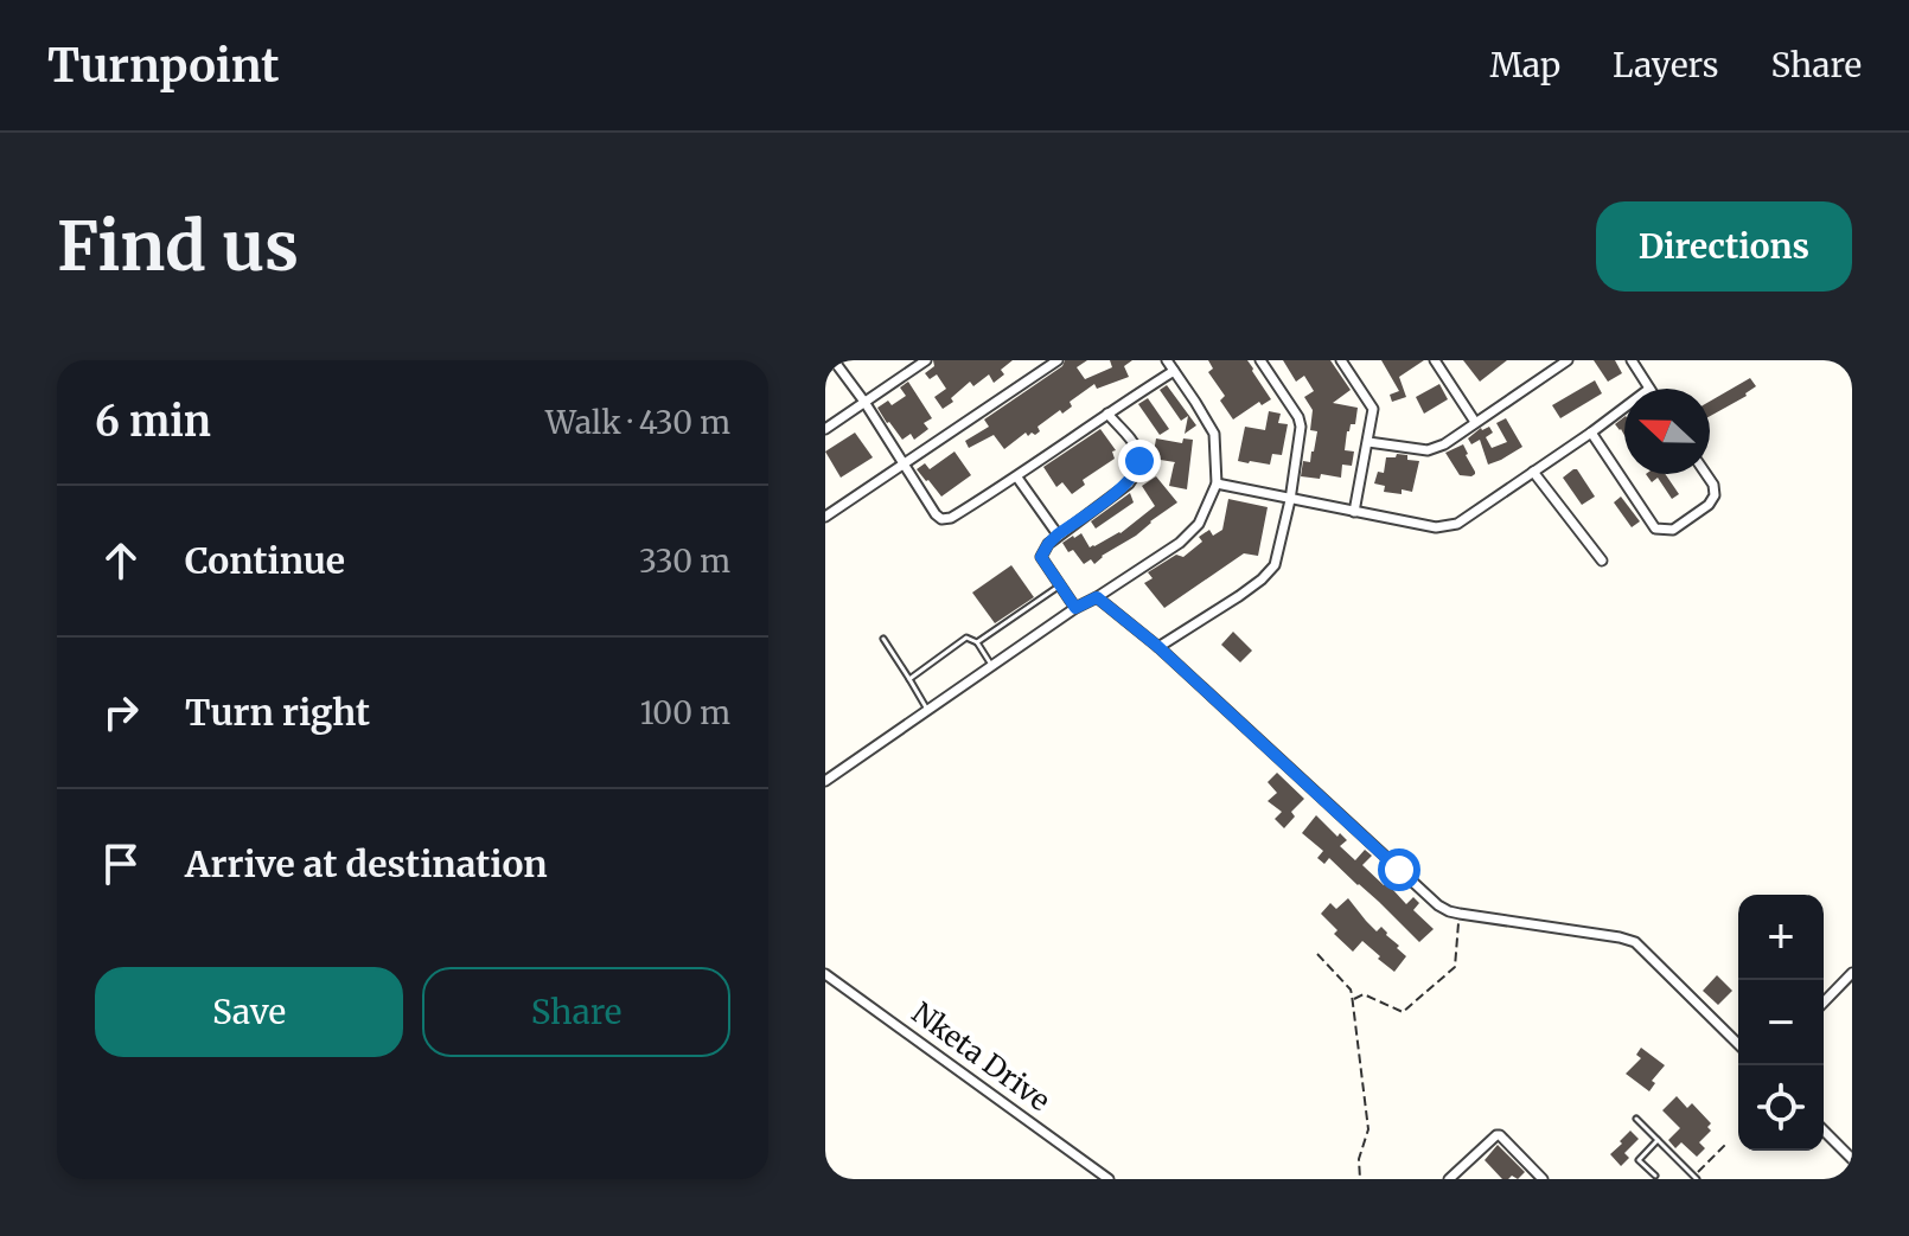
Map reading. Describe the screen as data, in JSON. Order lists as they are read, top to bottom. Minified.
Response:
{"streets":{"street":["Nketa Drive"]},"north":"left","page":{"header":"Turnpoint","nav":["Map","Layers","Share"],"buttons":["Directions",["Save","Share"]],"title":"Find us","heading":["6 min","Walk · 430 m"],"list":[["Continue","330 m"],["Turn right","100 m"],"Arrive at destination"],"map_buttons":["+","−"]}}
